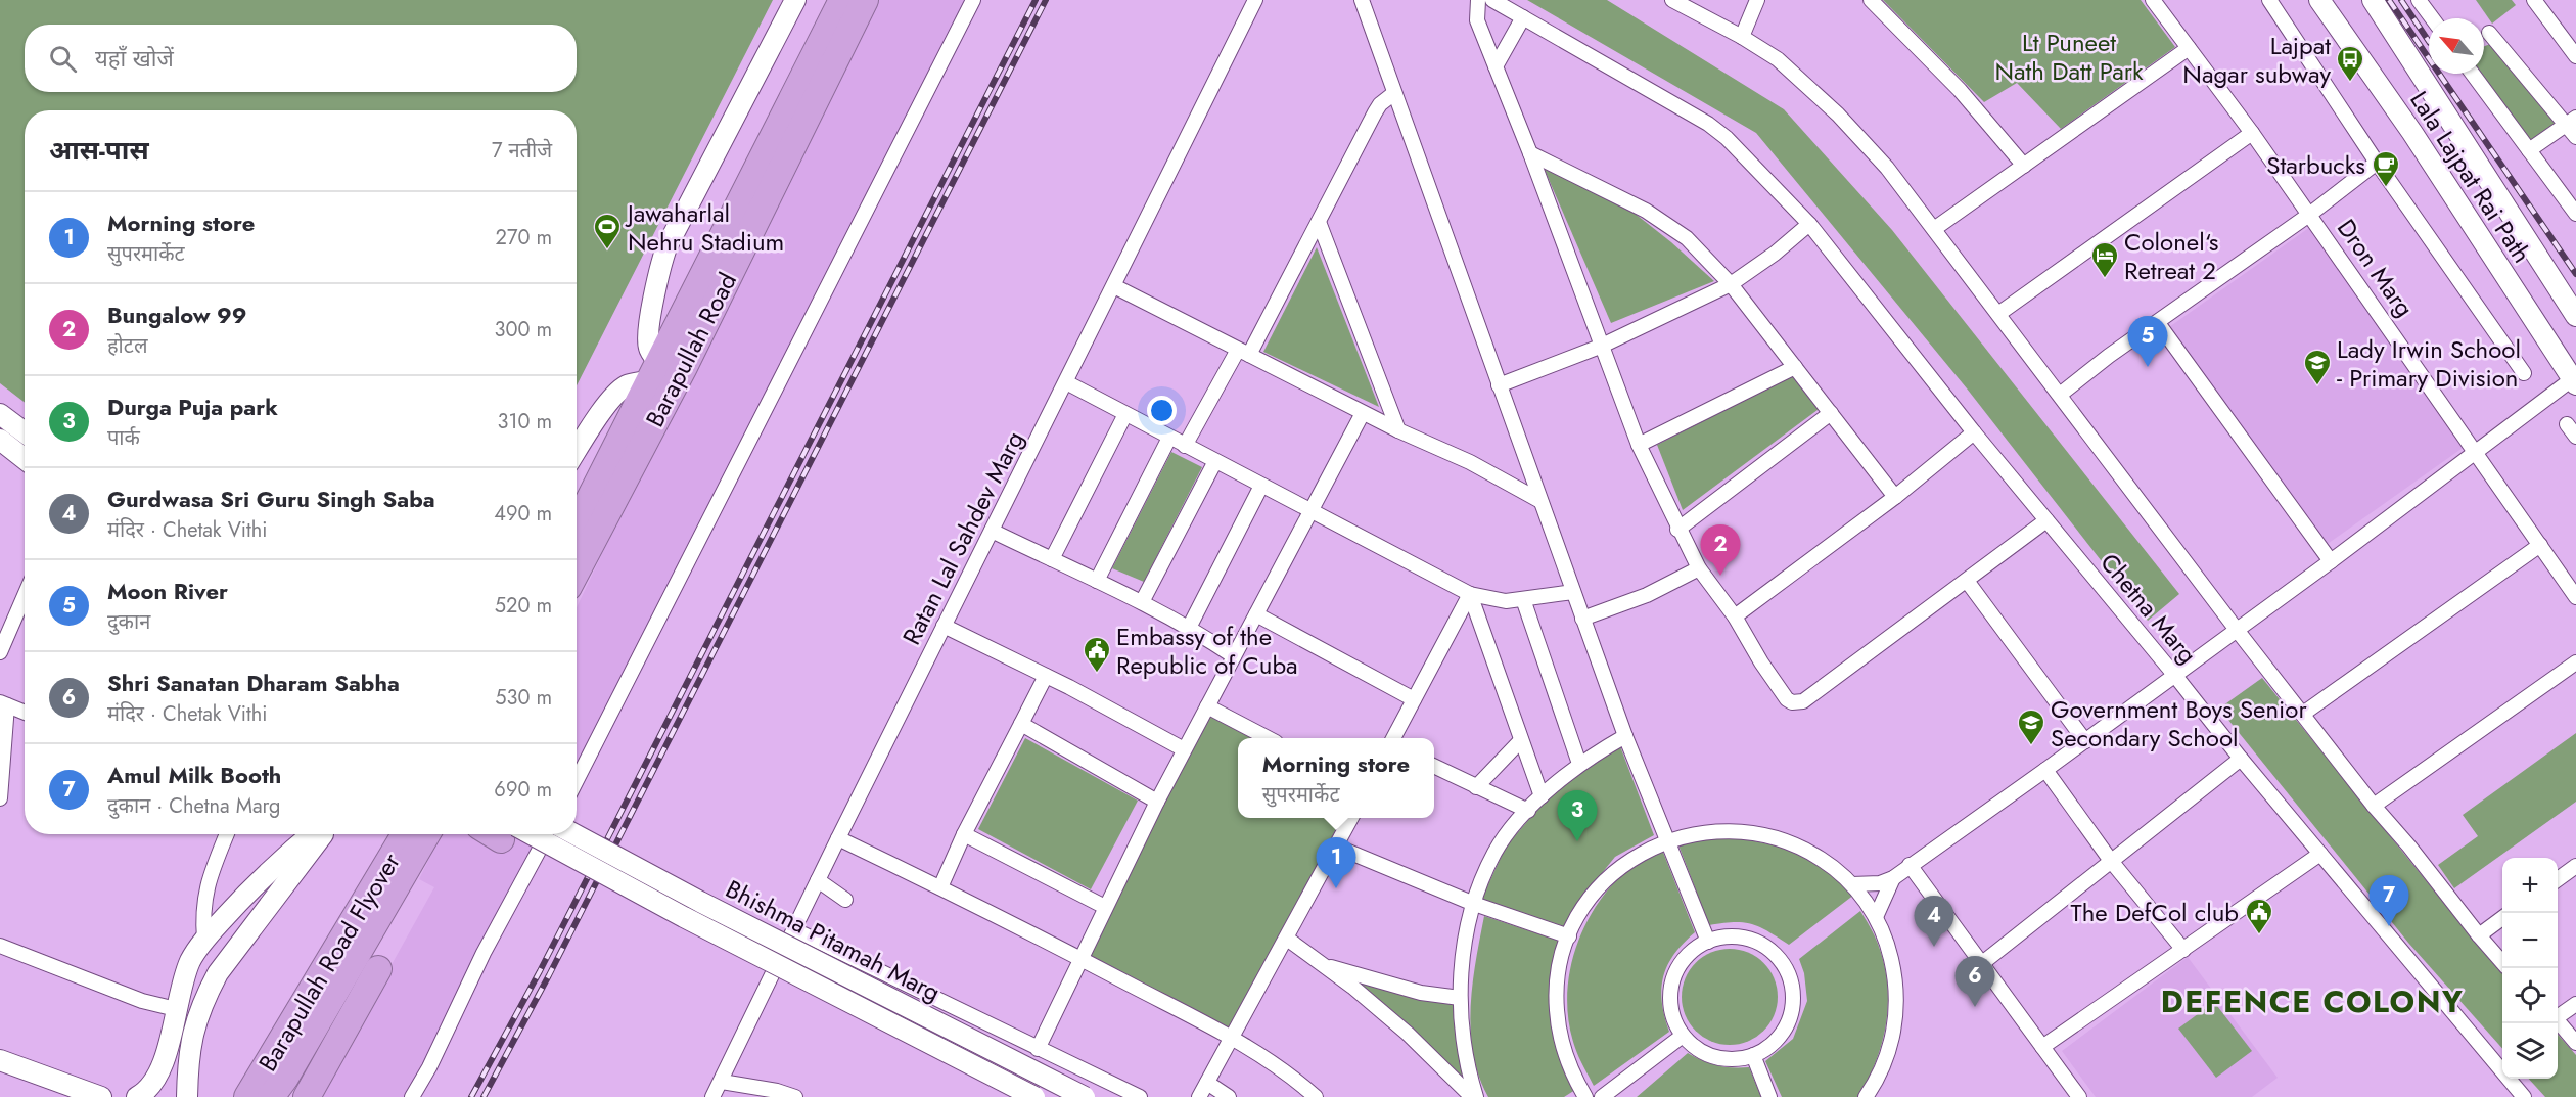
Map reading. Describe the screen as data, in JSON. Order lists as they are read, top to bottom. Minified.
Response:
{"streets":{"highway":["Barapullah Road","Barapullah Road Flyover"],"main road":["Lala Lajpat Rai Path","Bhishma Pitamah Marg"],"street":["Dron Marg","Ratan Lal Sahdev Marg","Chetna Marg"]},"districts":["DEFENCE COLONY"],"parks":["Lt Puneet Nath Datt Park"],"places":{"bus stop":["Lajpat Nagar subway"],"cafe":["Starbucks"],"sports":["Jawaharlal Nehru Stadium"],"hotel":["Colonel‘s Retreat 2"],"school or university":["Lady Irwin School - Primary Division","Government Boys Senior Secondary School"],"public building":["Embassy of the Republic of Cuba","The DefCol club"]},"north":"top left","page":{"search":"यहाँ खोजें","heading":["आस-पास","7 नतीजे"],"list":[{"mark":"1","name":"Morning store","note":"सुपरमार्केट","value":"270 m"},{"mark":"2","name":"Bungalow 99","note":"होटल","value":"300 m"},{"mark":"3","name":"Durga Puja park","note":"पार्क","value":"310 m"},{"mark":"4","name":"Gurdwasa Sri Guru Singh Saba","note":"मंदिर · Chetak Vithi","value":"490 m"},{"mark":"5","name":"Moon River","note":"दुकान","value":"520 m"},{"mark":"6","name":"Shri Sanatan Dharam Sabha","note":"मंदिर · Chetak Vithi","value":"530 m"},{"mark":"7","name":"Amul Milk Booth","note":"दुकान · Chetna Marg","value":"690 m"}],"pins":["5","2","3","1","7","4","6"],"popup":["Morning store","सुपरमार्केट"],"map_buttons":["+","−"]}}
